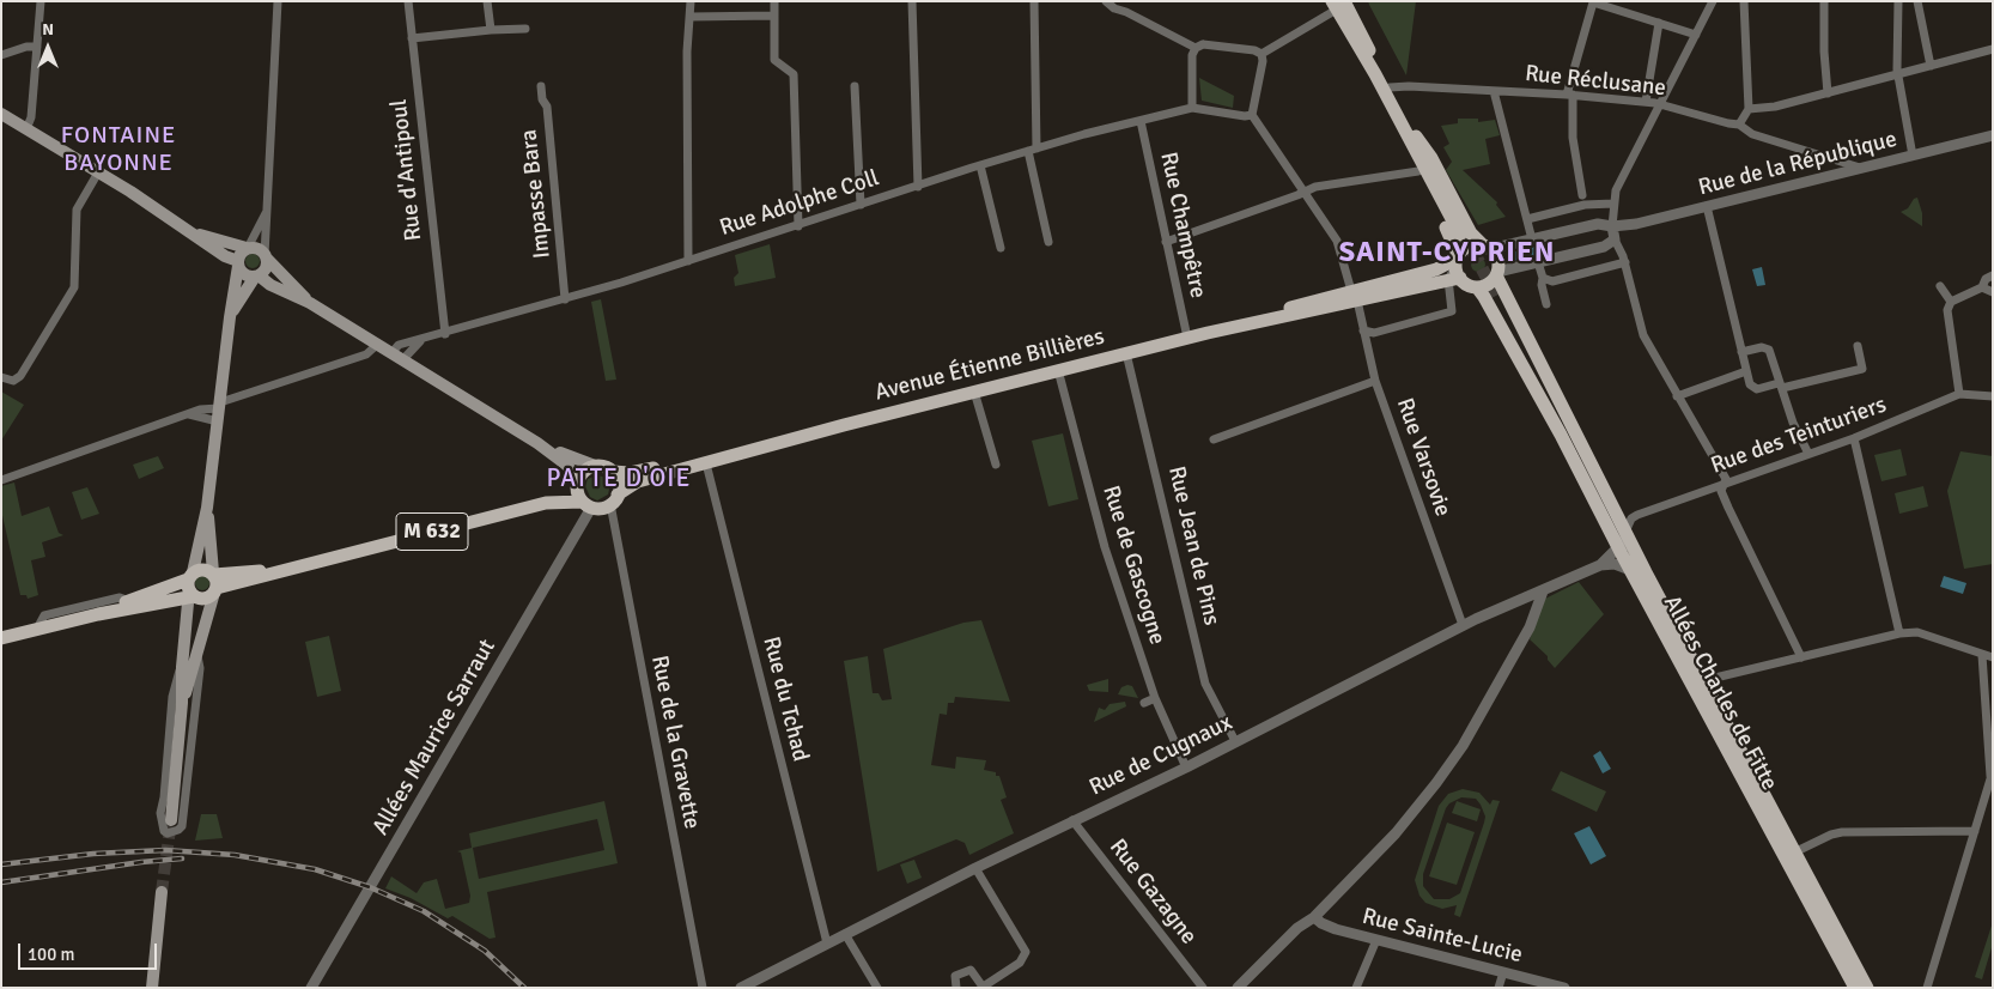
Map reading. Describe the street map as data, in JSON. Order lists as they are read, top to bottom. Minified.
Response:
{"streets":{"main road":["Avenue Étienne Billières","M 632","Allées Charles de Fitte"],"street":["Rue Réclusane","Rue de la République","Rue d'Antipoul","Impasse Bara","Rue Adolphe Coll","Rue Champêtre","Rue des Teinturiers","Rue Varsovie","Rue Jean de Pins","Rue de Gascogne","Rue du Tchad","Allées Maurice Sarraut","Rue de la Gravette","Rue de Cugnaux","Rue Gazagne","Rue Sainte-Lucie"]},"crossings":[["Rue Réclusane","Rue de la République"],["Rue de la République","Avenue Étienne Billières"],["Rue de la République","Allées Charles de Fitte"],["Rue d'Antipoul","Rue Adolphe Coll"],["Impasse Bara","Rue Adolphe Coll"],["Rue Adolphe Coll","Rue Champêtre"],["Rue Champêtre","Avenue Étienne Billières"],["Avenue Étienne Billières","Rue Varsovie"],["Avenue Étienne Billières","M 632"],["Avenue Étienne Billières","Rue Jean de Pins"],["Avenue Étienne Billières","Rue de Gascogne"],["Avenue Étienne Billières","Allées Charles de Fitte"],["Avenue Étienne Billières","Rue du Tchad"],["Avenue Étienne Billières","Allées Maurice Sarraut"],["Avenue Étienne Billières","Rue de la Gravette"],["Rue des Teinturiers","Allées Charles de Fitte"],["Rue des Teinturiers","Rue de Cugnaux"],["Rue Varsovie","Rue de Cugnaux"],["M 632","Allées Maurice Sarraut"],["M 632","Rue de la Gravette"],["Rue Jean de Pins","Rue de Cugnaux"],["Rue de Gascogne","Rue de Cugnaux"],["Allées Charles de Fitte","Rue de Cugnaux"],["Rue du Tchad","Rue de Cugnaux"],["Allées Maurice Sarraut","Rue de la Gravette"],["Rue de Cugnaux","Rue Gazagne"]],"districts":["FONTAINE BAYONNE","SAINT-CYPRIEN","PATTE D'OIE"],"scale_bar":"100 m","north":"top"}
